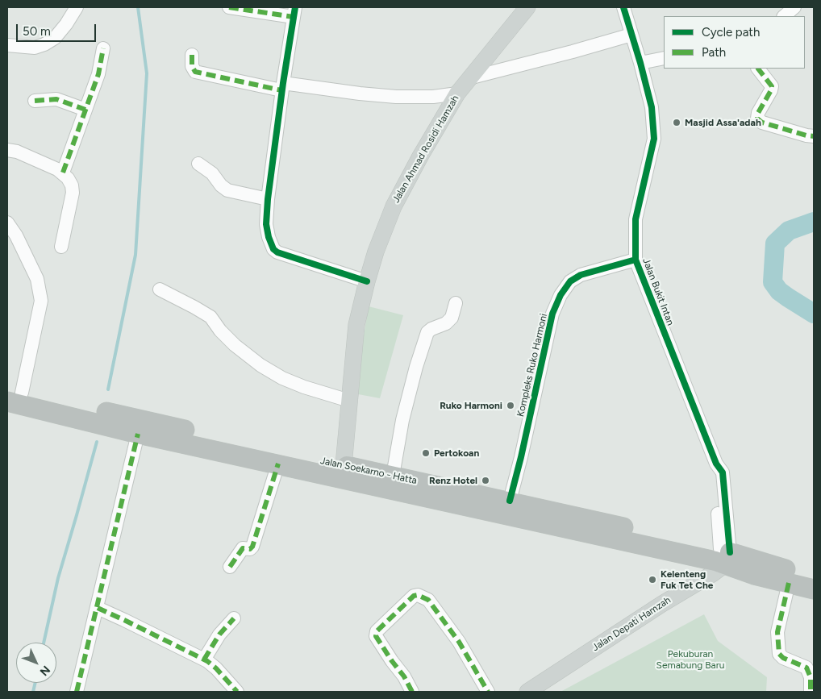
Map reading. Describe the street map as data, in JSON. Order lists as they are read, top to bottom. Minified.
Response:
{"streets":{"highway":["Jalan Soekarno - Hatta"],"main road":["Jalan Ahmad Rosidi Hamzah","Jalan Depati Hamzah"],"street":["Jalan Bukit Intan","Kompleks Ruko Harmoni"]},"crossings":[["Jalan Ahmad Rosidi Hamzah","Jalan Soekarno - Hatta"],["Jalan Bukit Intan","Kompleks Ruko Harmoni"],["Jalan Bukit Intan","Jalan Soekarno - Hatta"],["Jalan Bukit Intan","Jalan Depati Hamzah"],["Kompleks Ruko Harmoni","Jalan Soekarno - Hatta"],["Jalan Soekarno - Hatta","Jalan Depati Hamzah"]],"parks":["Pekuburan Semabung Baru"],"places":["Masjid Assa'adah","Ruko Harmoni","Pertokoan","Renz Hotel","Kelenteng Fuk Tet Che"],"legend":["Cycle path","Path"],"scale_bar":"50 m","north":"bottom right"}
